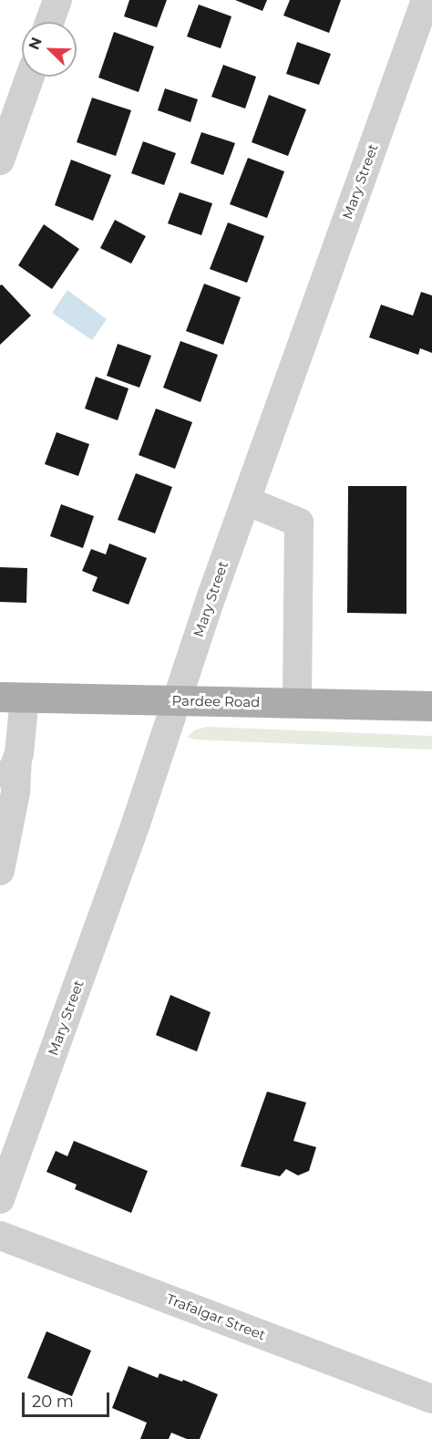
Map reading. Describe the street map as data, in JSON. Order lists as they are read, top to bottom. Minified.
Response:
{"streets":{"main road":["Pardee Road"],"street":["Mary Street","Trafalgar Street"]},"crossings":[["Mary Street","Pardee Road"]],"scale_bar":"20 m","north":"top left"}
